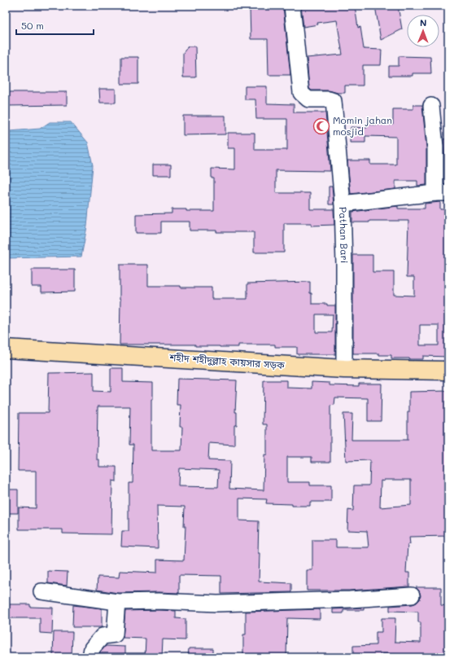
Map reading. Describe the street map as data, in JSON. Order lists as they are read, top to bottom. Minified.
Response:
{"streets":{"main road":["শহীদ শহীদুল্লাহ কায়সার সড়ক"],"street":["Pathan Bari"]},"crossings":[["Pathan Bari","শহীদ শহীদুল্লাহ কায়সার সড়ক"]],"places":{"mosque":["Momin jahan mosjid"]},"scale_bar":"50 m","north":"top"}
